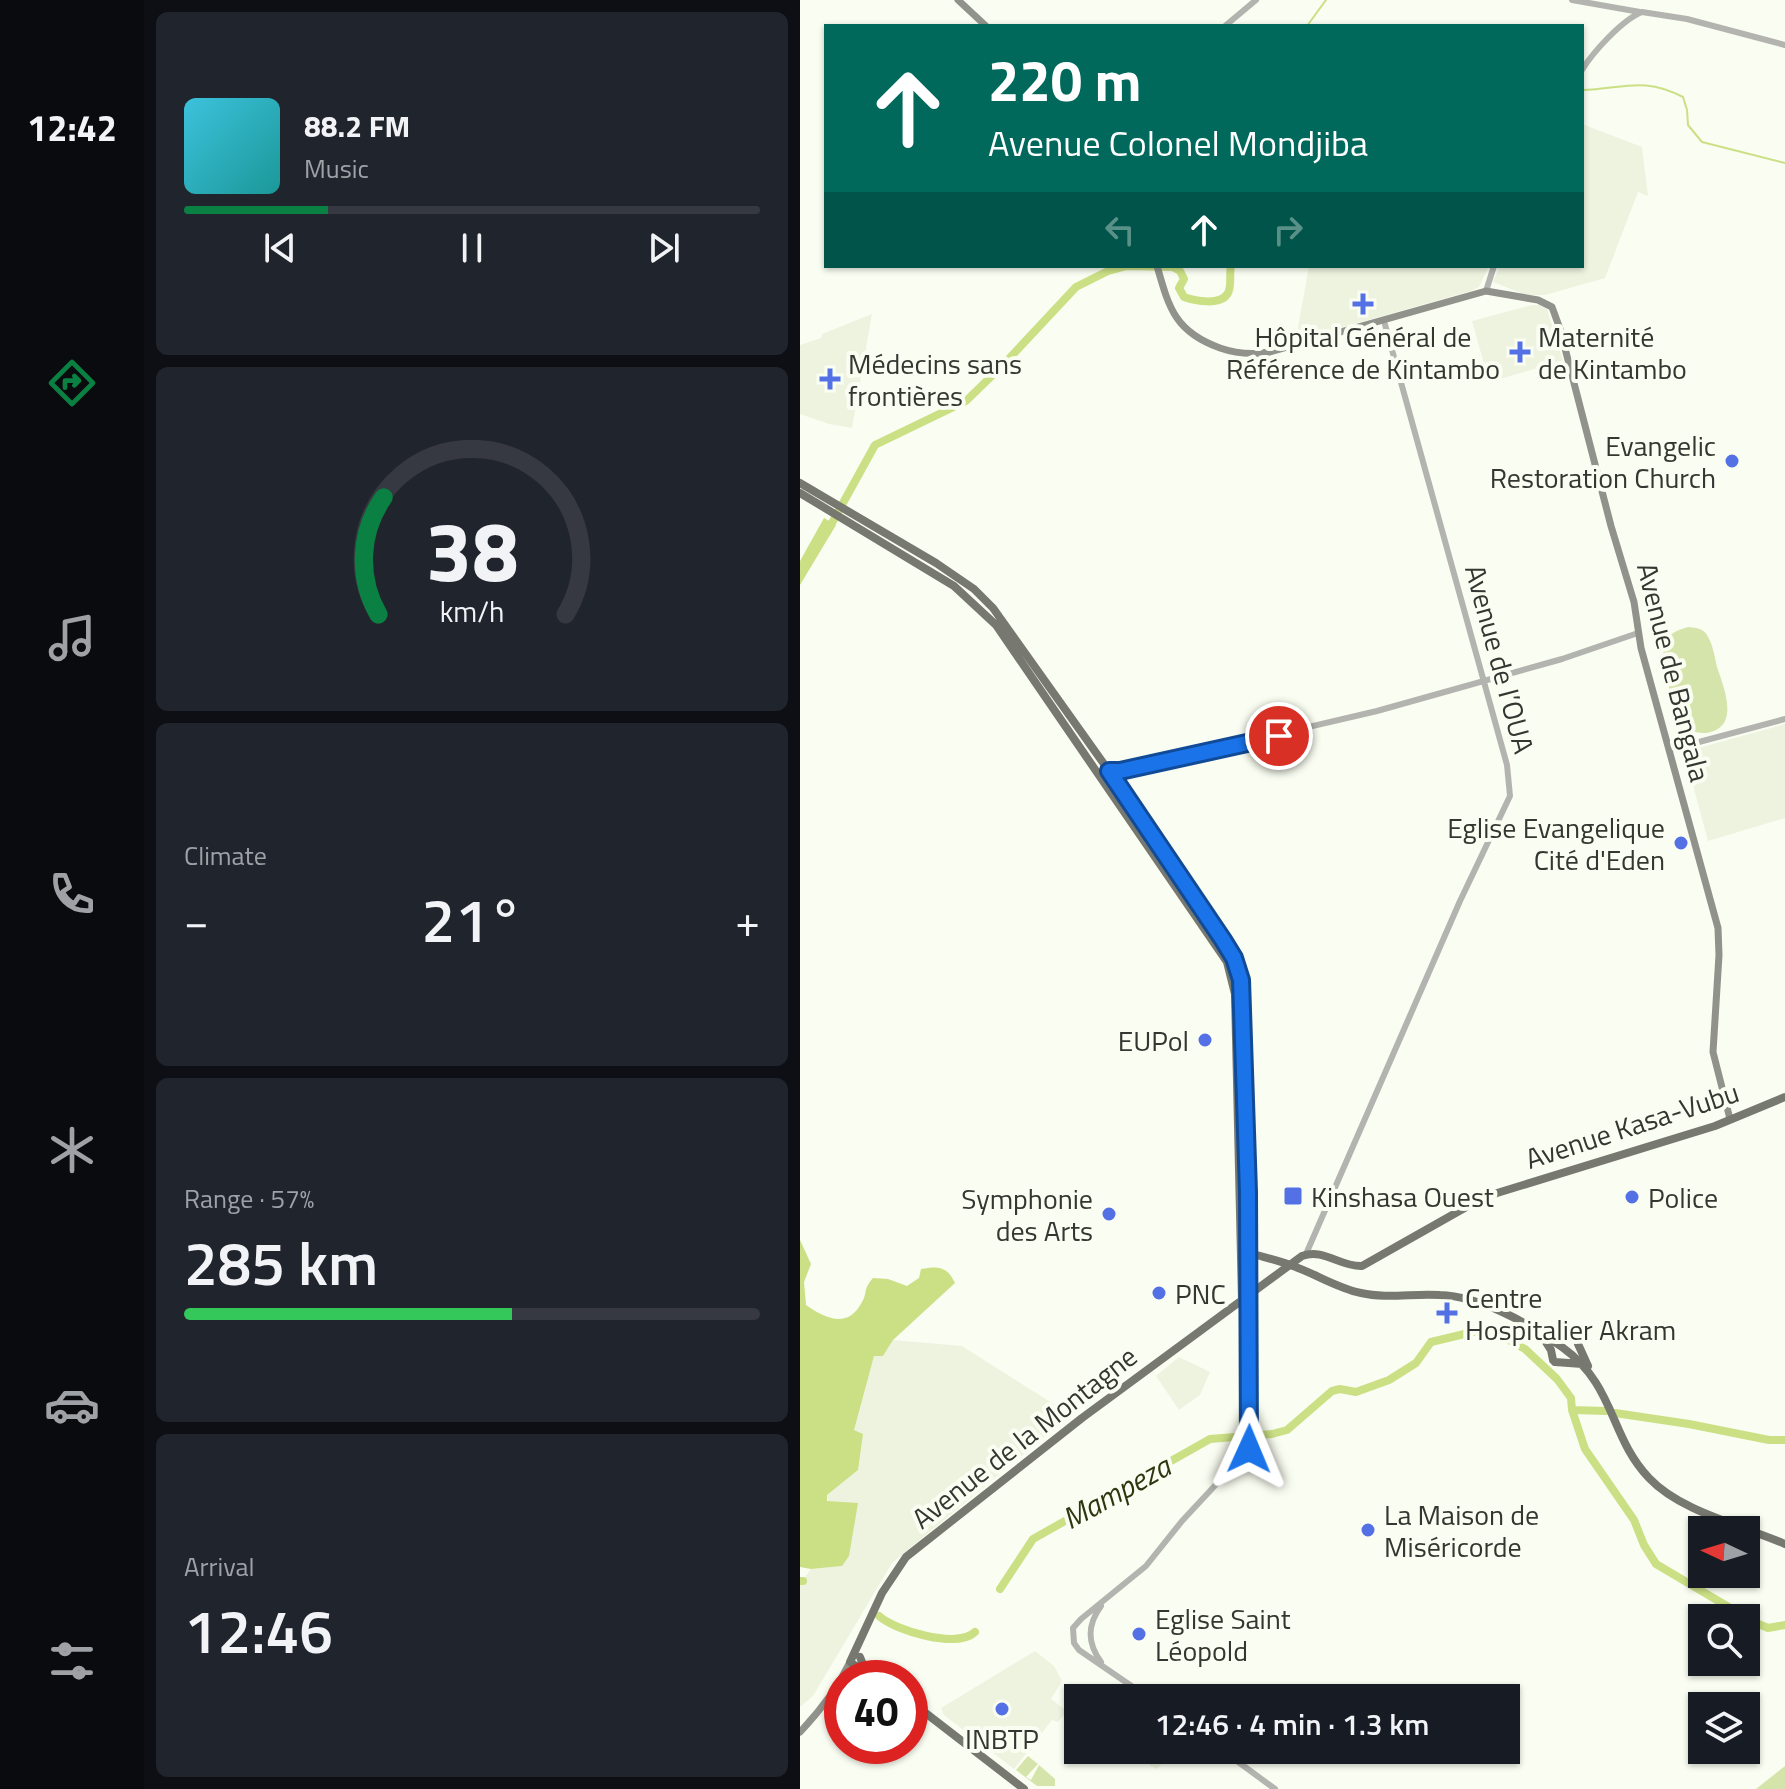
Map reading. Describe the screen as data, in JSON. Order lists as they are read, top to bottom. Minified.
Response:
{"streets":{"main road":["Avenue de Bangala","Avenue Kasa-Vubu","Avenue de la Montagne"],"street":["Avenue de l’OUA"]},"crossings":[["Avenue de l’OUA","Avenue Kasa-Vubu"],["Avenue de Bangala","Avenue Kasa-Vubu"]],"water":["Mampeza"],"places":{"health":["Hôpital Général de Référence de Kintambo","Maternité de Kintambo","Médecins sans frontières","Centre Hospitalier Akram"],"other":["Evangelic Restoration Church","Eglise Evangelique Cité d'Eden","EUPol","Police","Symphonie des Arts","PNC","La Maison de Miséricorde","Eglise Saint Léopold","INBTP"],"transit":["Kinshasa Ouest"]},"north":"left","page":{"tabs":"12:42","turn":["220 m","Avenue Colonel Mondjiba"],"song":["88.2 FM","Music"],"tile":["Climate",["Range · 57%","285 km"],["Arrival","12:46"]],"heat":["−","21°","+"],"limit":"40","trip":"12:46 · 4 min · 1.3 km","gauge":["38","km/h"]}}
